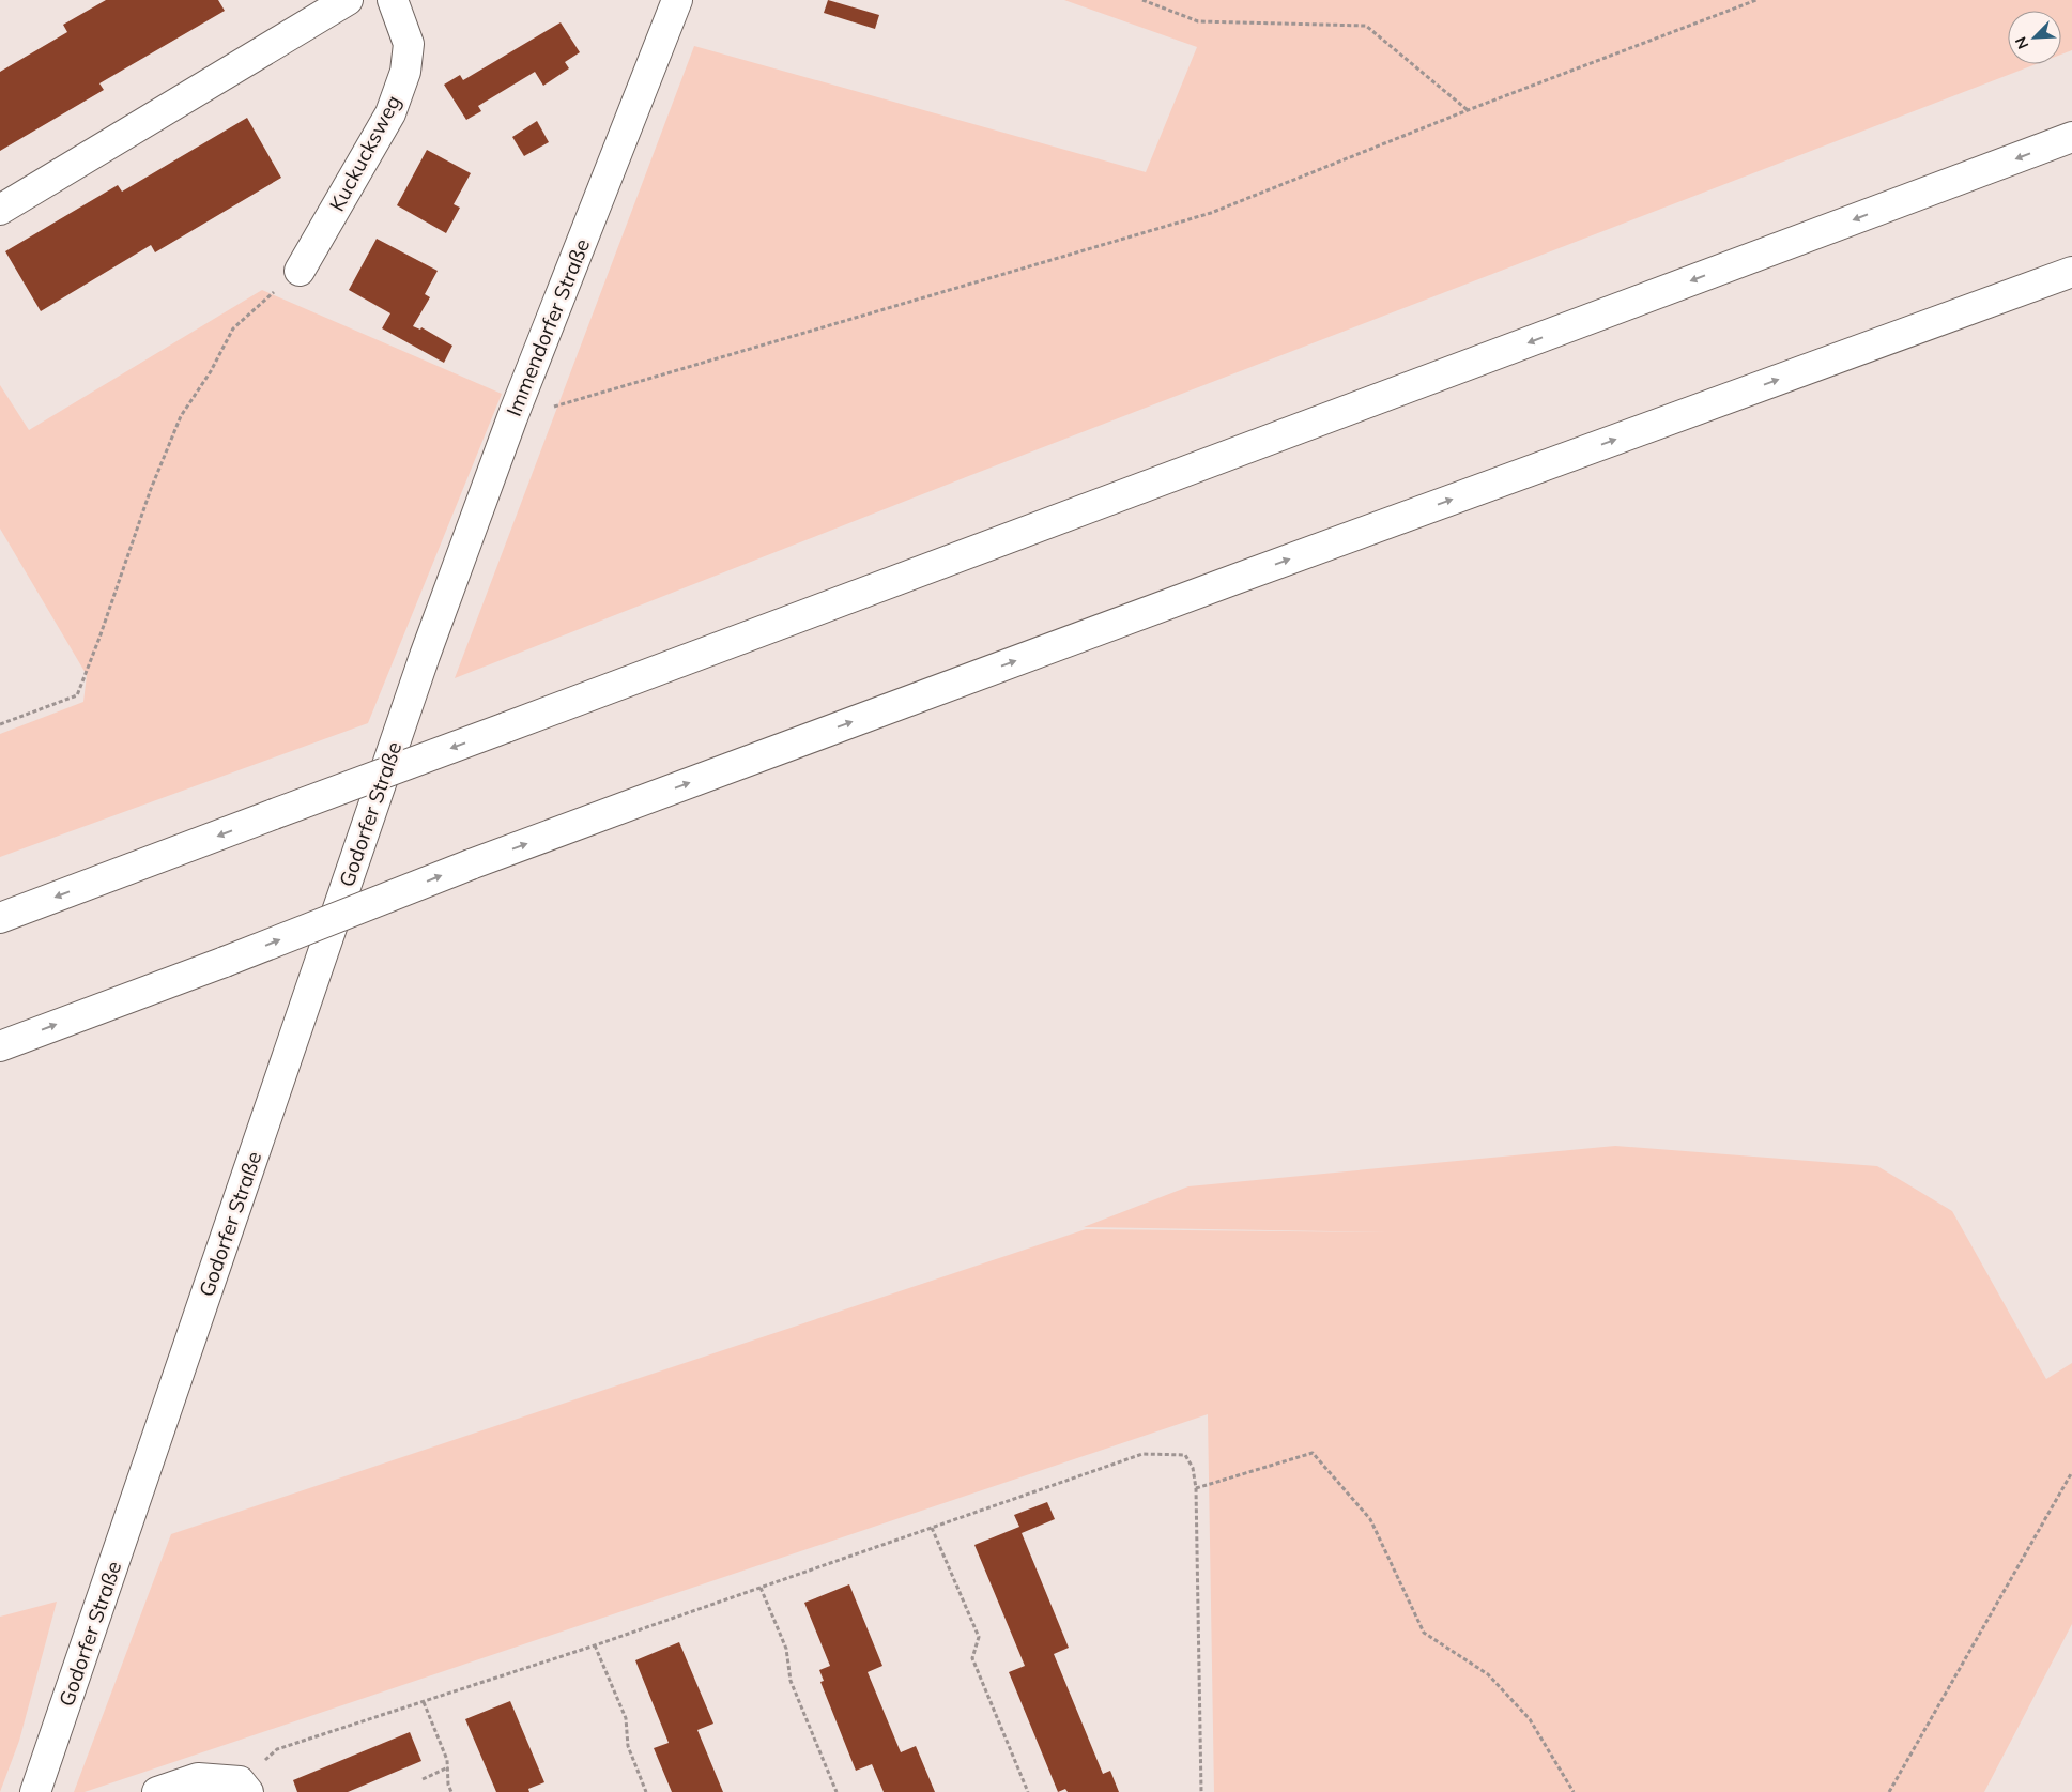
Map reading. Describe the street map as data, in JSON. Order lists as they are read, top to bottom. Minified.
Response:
{"streets":{"main road":["Kuckucksweg","Immendorfer Straße","Godorfer Straße"]},"crossings":[["Immendorfer Straße","Godorfer Straße"]],"north":"bottom left"}
